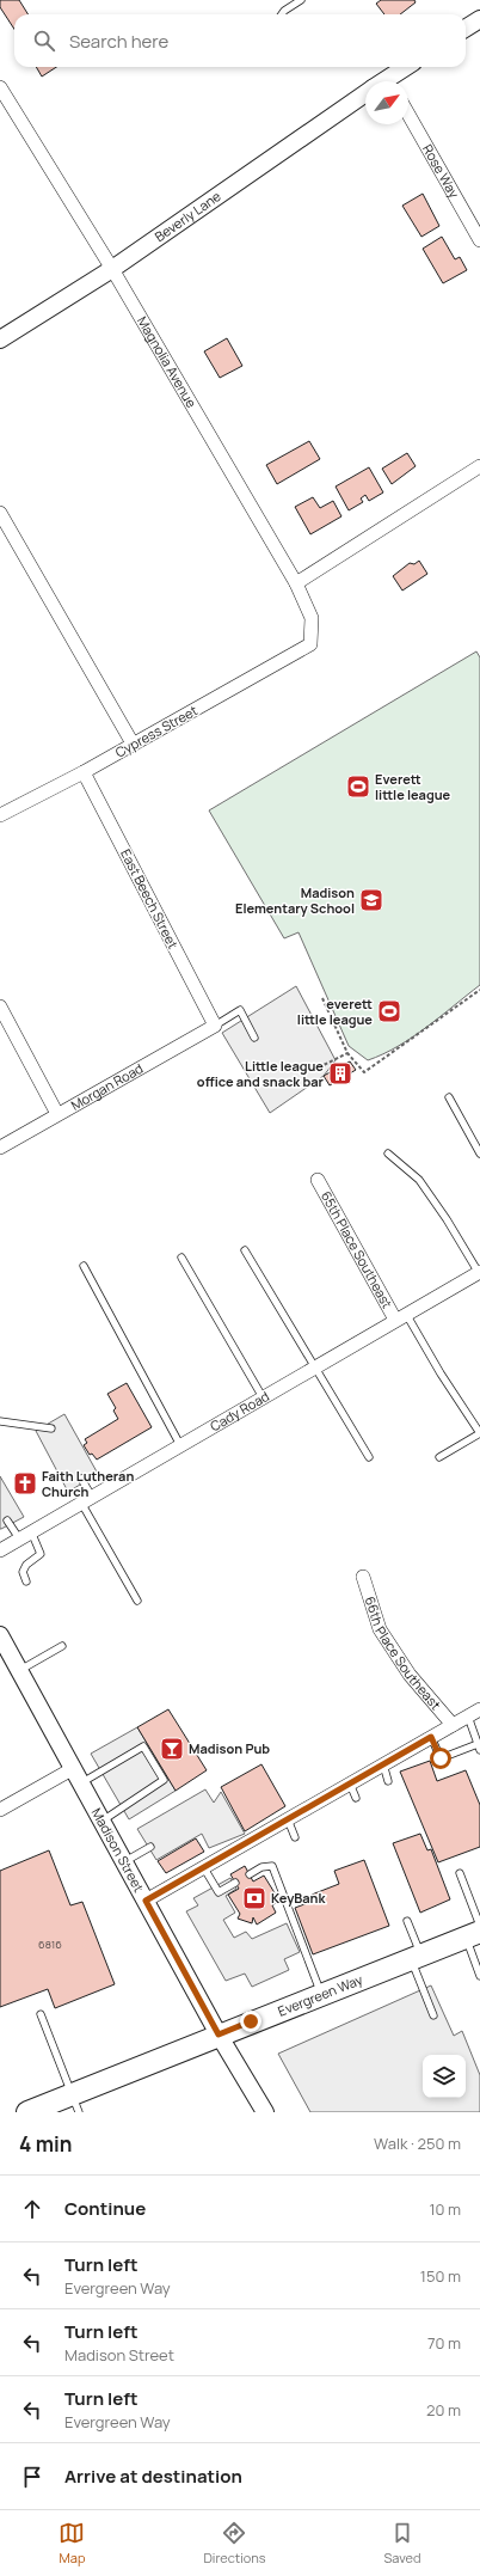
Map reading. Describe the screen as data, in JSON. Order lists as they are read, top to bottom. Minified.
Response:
{"streets":{"main road":["Evergreen Way"],"street":["Rose Way","Beverly Lane","Magnolia Avenue","Cypress Street","East Beech Street","Morgan Road","65th Place Southeast","Cady Road","66th Place Southeast","Madison Street"]},"crossings":[["Beverly Lane","Magnolia Avenue"],["Magnolia Avenue","Cypress Street"],["Cypress Street","East Beech Street"],["East Beech Street","Morgan Road"],["65th Place Southeast","Cady Road"],["Madison Street","Evergreen Way"]],"places":{"sports":["Everett little league","everett little league"],"school or university":["Madison Elementary School"],"building":["Little league office and snack bar"],"church":["Faith Lutheran Church"],"bar":["Madison Pub"],"bank":["KeyBank"]},"house_numbers":["6816"],"north":"top right","page":{"search":"Search here","heading":["4 min","Walk · 250 m"],"list":[["Continue","10 m"],["Turn left","Evergreen Way","150 m"],["Turn left","Madison Street","70 m"],["Turn left","Evergreen Way","20 m"],"Arrive at destination"],"nav":["Map","Directions","Saved"]}}
